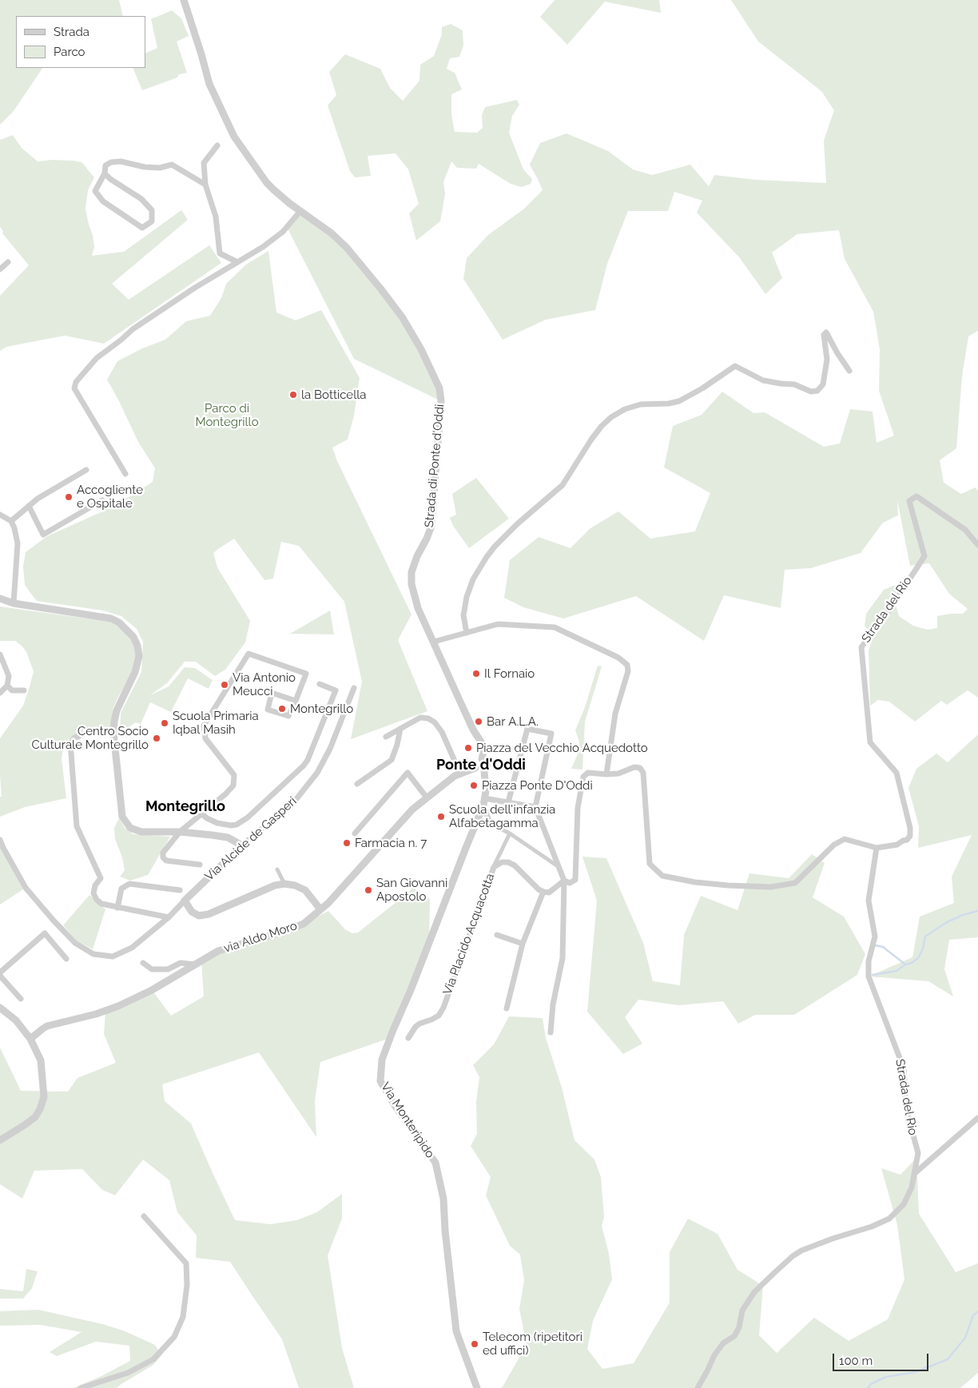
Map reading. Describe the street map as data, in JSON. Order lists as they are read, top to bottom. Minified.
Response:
{"streets":{"street":["Strada di Ponte d'Oddi","Strada del Rio","Via Alcide de Gasperi","Via Placido Acquacotta","via Aldo Moro","Via Monteripido"]},"crossings":[["Strada di Ponte d'Oddi","via Aldo Moro"],["Strada di Ponte d'Oddi","Via Monteripido"],["via Aldo Moro","Via Monteripido"]],"districts":["Ponte d'Oddi","Montegrillo"],"parks":["Parco di Montegrillo"],"places":["la Botticella","Accogliente e Ospitale","Il Fornaio","Via Antonio Meucci","Montegrillo","Bar A.L.A.","Scuola Primaria Iqbal Masih","Centro Socio Culturale Montegrillo","Piazza del Vecchio Acquedotto","Piazza Ponte D'Oddi","Scuola dell'infanzia Alfabetagamma","Farmacia n. 7","San Giovanni Apostolo","Telecom (ripetitori ed uffici)"],"legend":["Strada","Parco"],"scale_bar":"100 m"}
